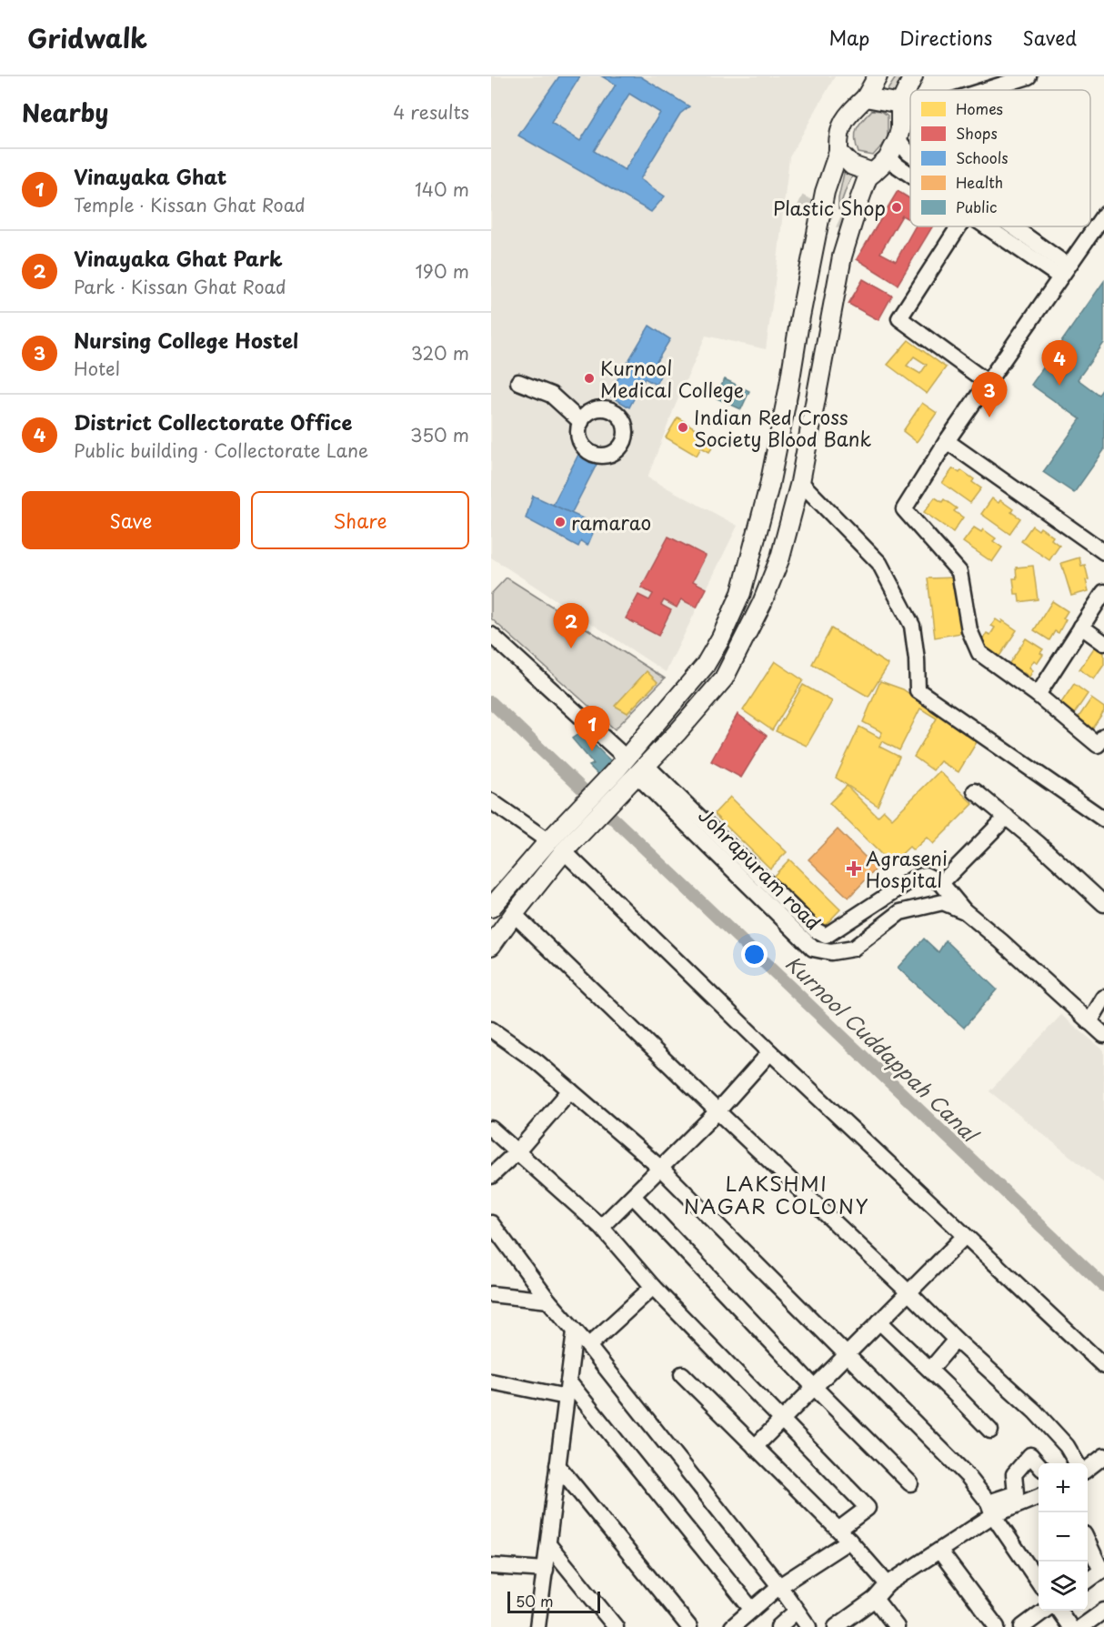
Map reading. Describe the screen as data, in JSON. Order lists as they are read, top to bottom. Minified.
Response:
{"streets":{"street":["Johrapuram road"]},"districts":["LAKSHMI NAGAR COLONY"],"water":["Kurnool Cuddappah Canal"],"places":{"other":["Plastic Shop","Kurnool Medical College","Indian Red Cross Society Blood Bank","ramarao"],"health":["Agraseni Hospital"]},"legend":["Homes","Shops","Schools","Health","Public"],"scale_bar":"50 m","page":{"header":"Gridwalk","nav":["Map","Directions","Saved"],"heading":["Nearby","4 results"],"list":[{"mark":"1","name":"Vinayaka Ghat","note":"Temple · Kissan Ghat Road","value":"140 m"},{"mark":"2","name":"Vinayaka Ghat Park","note":"Park · Kissan Ghat Road","value":"190 m"},{"mark":"3","name":"Nursing College Hostel","note":"Hotel","value":"320 m"},{"mark":"4","name":"District Collectorate Office","note":"Public building · Collectorate Lane","value":"350 m"}],"pins":["4","3","2","1"],"buttons":["Save","Share"],"map_buttons":["+","−"],"scale":"50 m"}}
